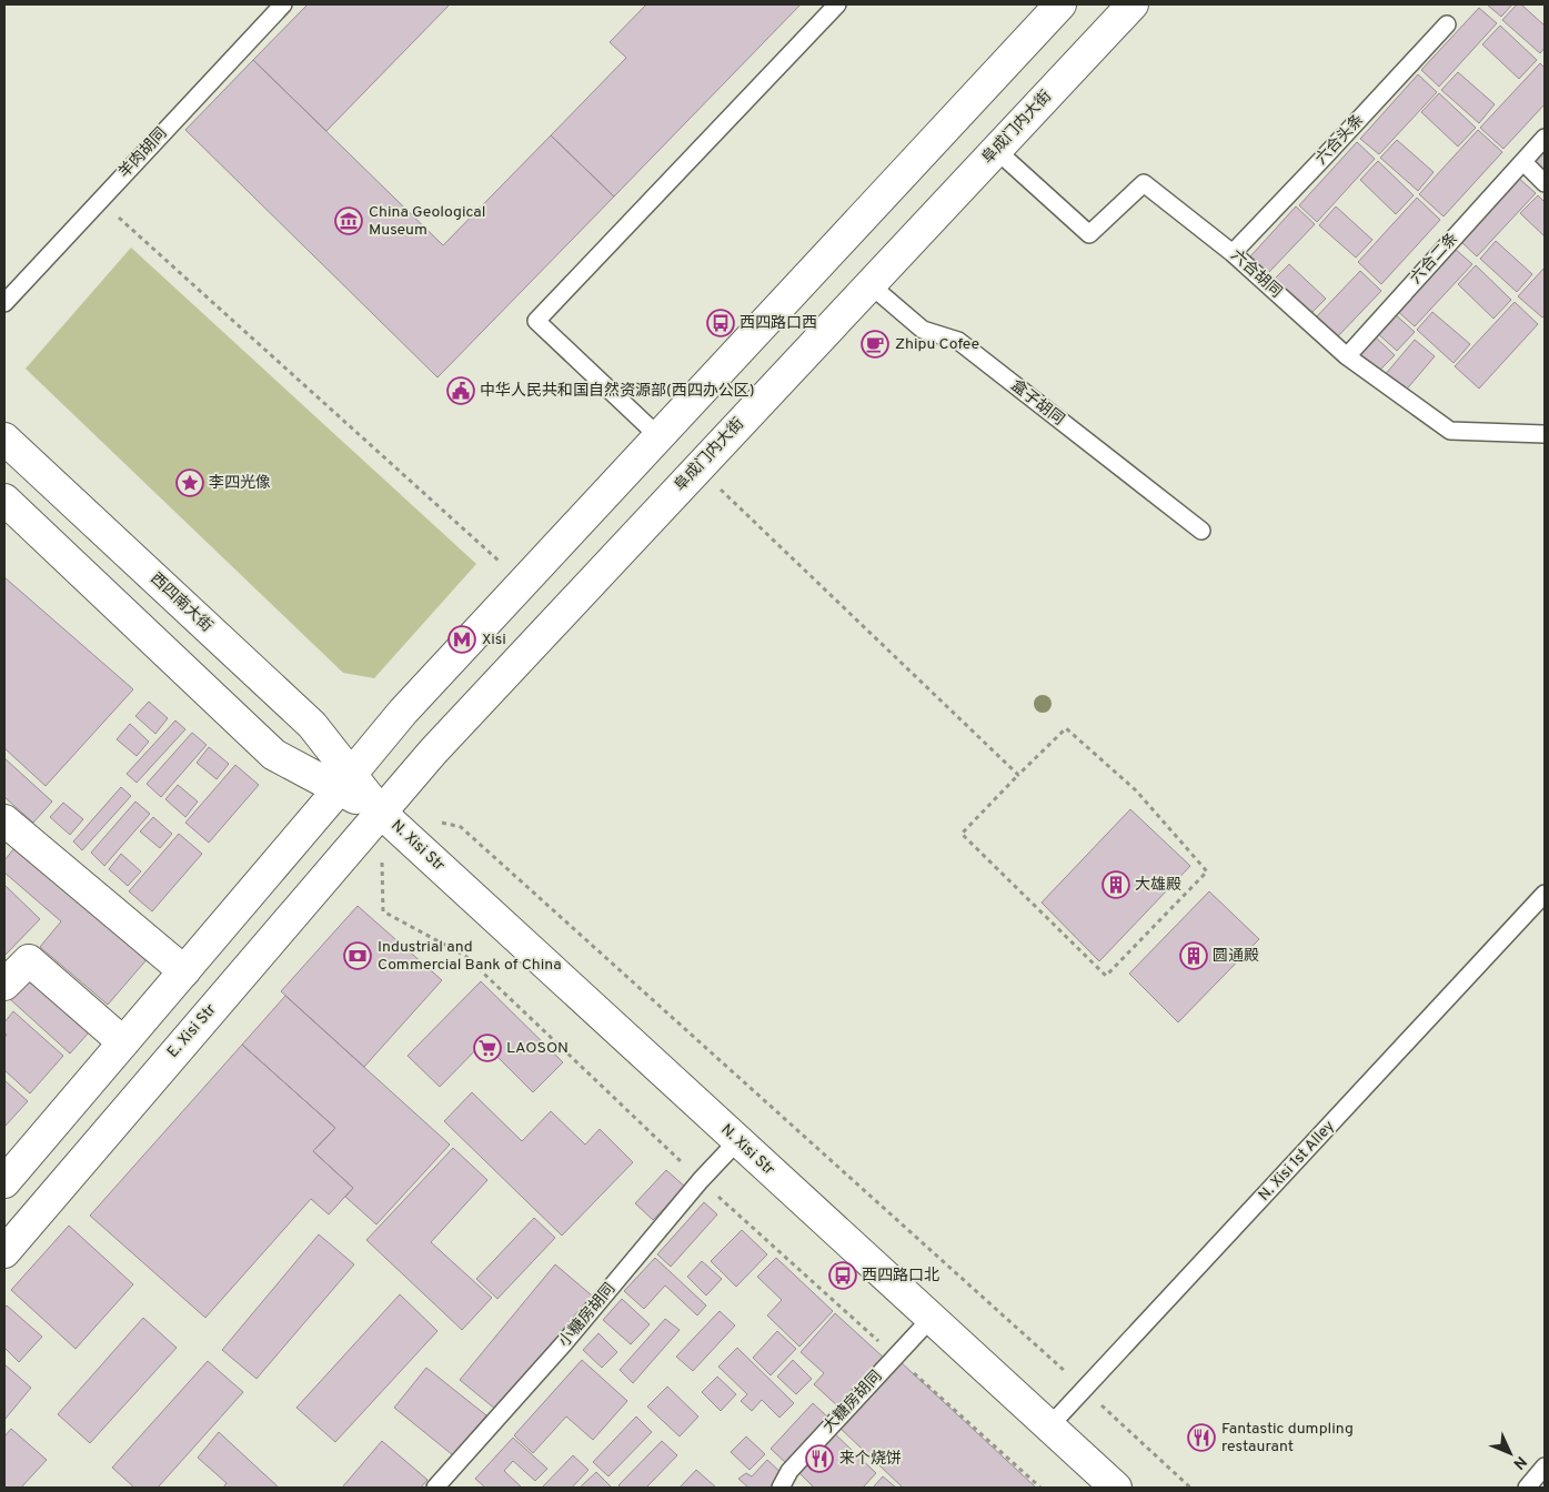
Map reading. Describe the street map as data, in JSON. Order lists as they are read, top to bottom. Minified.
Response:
{"streets":{"main road":["阜成门内大街","西四南大街","N. Xisi Str","E. Xisi Str"],"lane":["六合头条","羊肉胡同","六合二条","六合胡同","盒子胡同","N. Xisi 1st Alley","小糖房胡同","大糖房胡同"]},"crossings":[["阜成门内大街","六合胡同"],["阜成门内大街","盒子胡同"],["阜成门内大街","西四南大街"],["阜成门内大街","N. Xisi Str"],["阜成门内大街","E. Xisi Str"],["六合头条","六合胡同"],["六合二条","六合胡同"],["西四南大街","N. Xisi Str"],["西四南大街","E. Xisi Str"],["N. Xisi Str","E. Xisi Str"],["N. Xisi Str","N. Xisi 1st Alley"],["N. Xisi Str","小糖房胡同"],["N. Xisi Str","大糖房胡同"]],"places":{"museum":["China Geological Museum"],"bus stop":["西四路口西","西四路口北"],"cafe":["Zhipu Cofee"],"public building":["中华人民共和国自然资源部(西四办公区)"],"place":["李四光像"],"metro station":["Xisi"],"building":["大雄殿","圆通殿"],"bank":["Industrial and Commercial Bank of China"],"supermarket":["LAOSON"],"restaurant":["Fantastic dumpling restaurant","来个烧饼"]},"north":"bottom right"}
